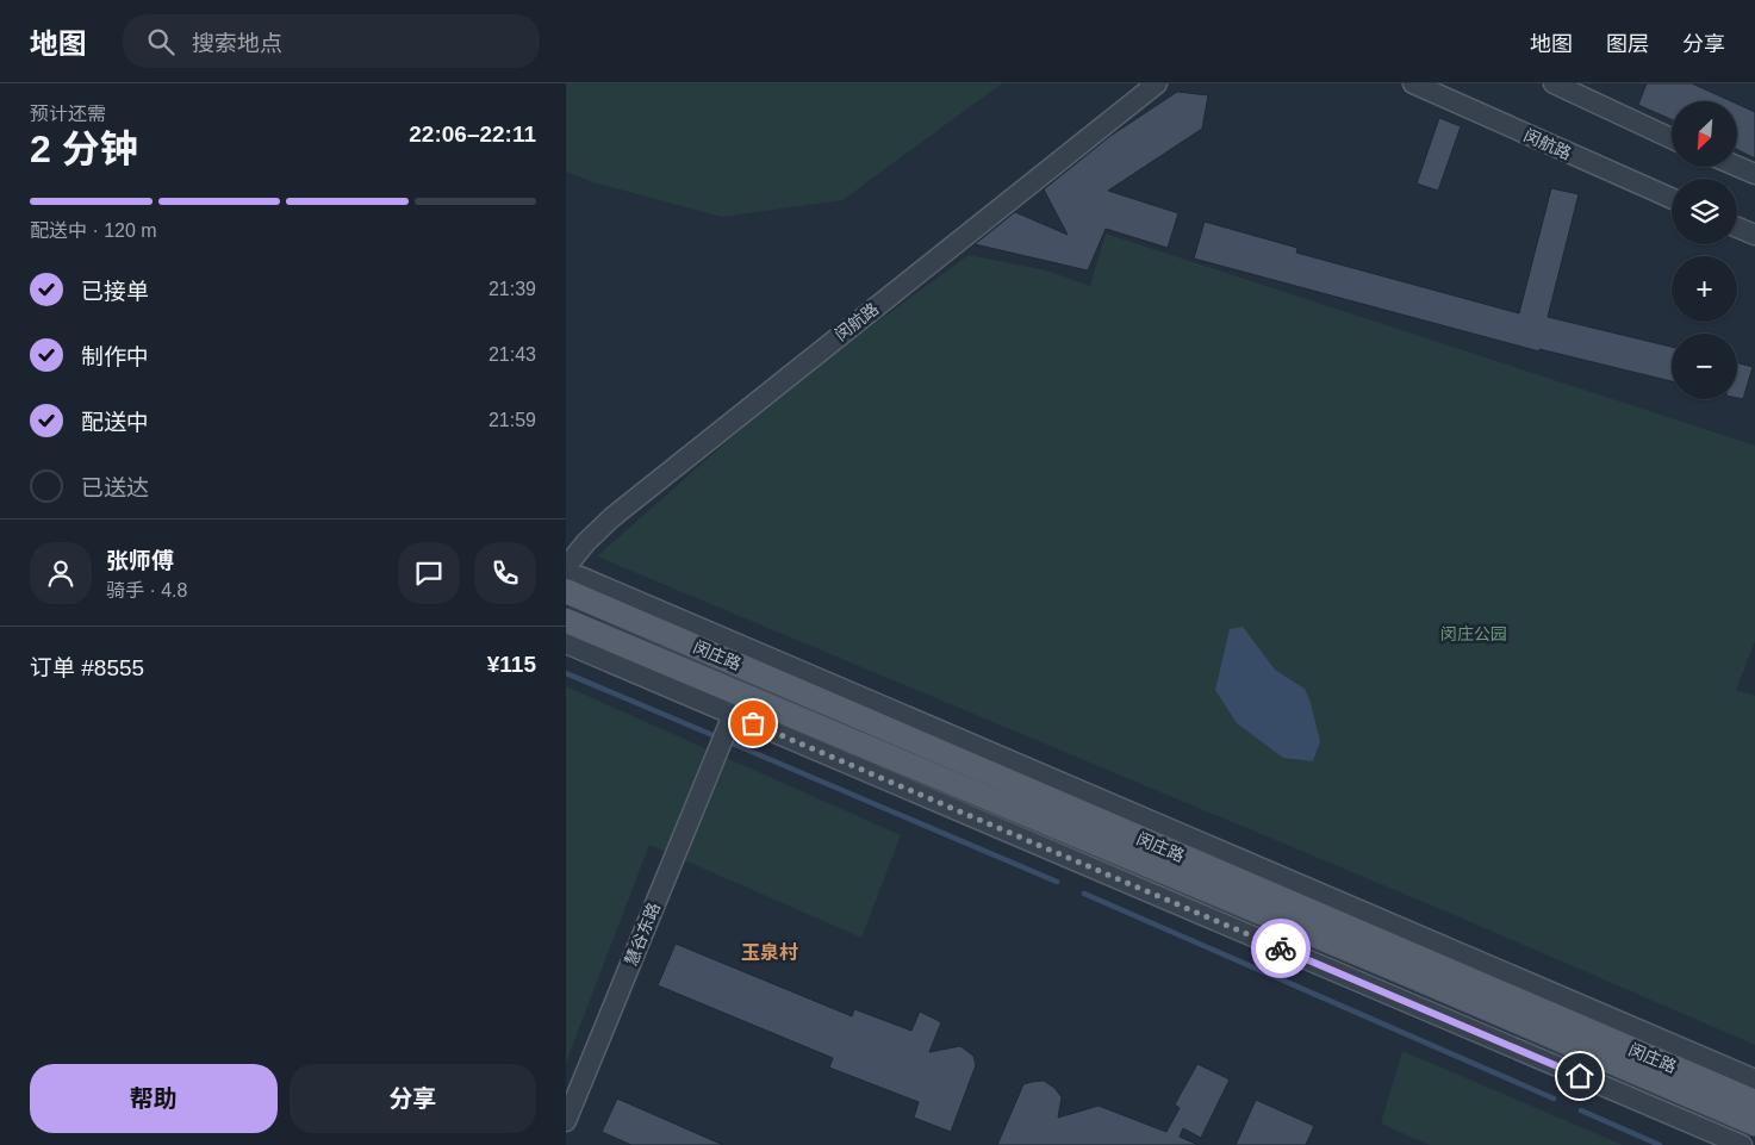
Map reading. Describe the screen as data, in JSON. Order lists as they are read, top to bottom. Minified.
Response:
{"streets":{"main road":["闵庄路"],"street":["闵航路","慧谷东路"]},"districts":["玉泉村"],"parks":["闵庄公园"],"north":"bottom left","page":{"header":"地图","search":"搜索地点","nav":["地图","图层","分享"],"heading":["2 分钟","预计还需","22:06–22:11"],"panel":["张师傅","骑手 · 4.8","订单 #8555","¥115"],"map_buttons":["+","−"],"bar":"配送中 · 120 m","list":[["已接单","21:39"],["制作中","21:43"],["配送中","21:59"],"已送达"],"buttons":["帮助","分享"]}}
